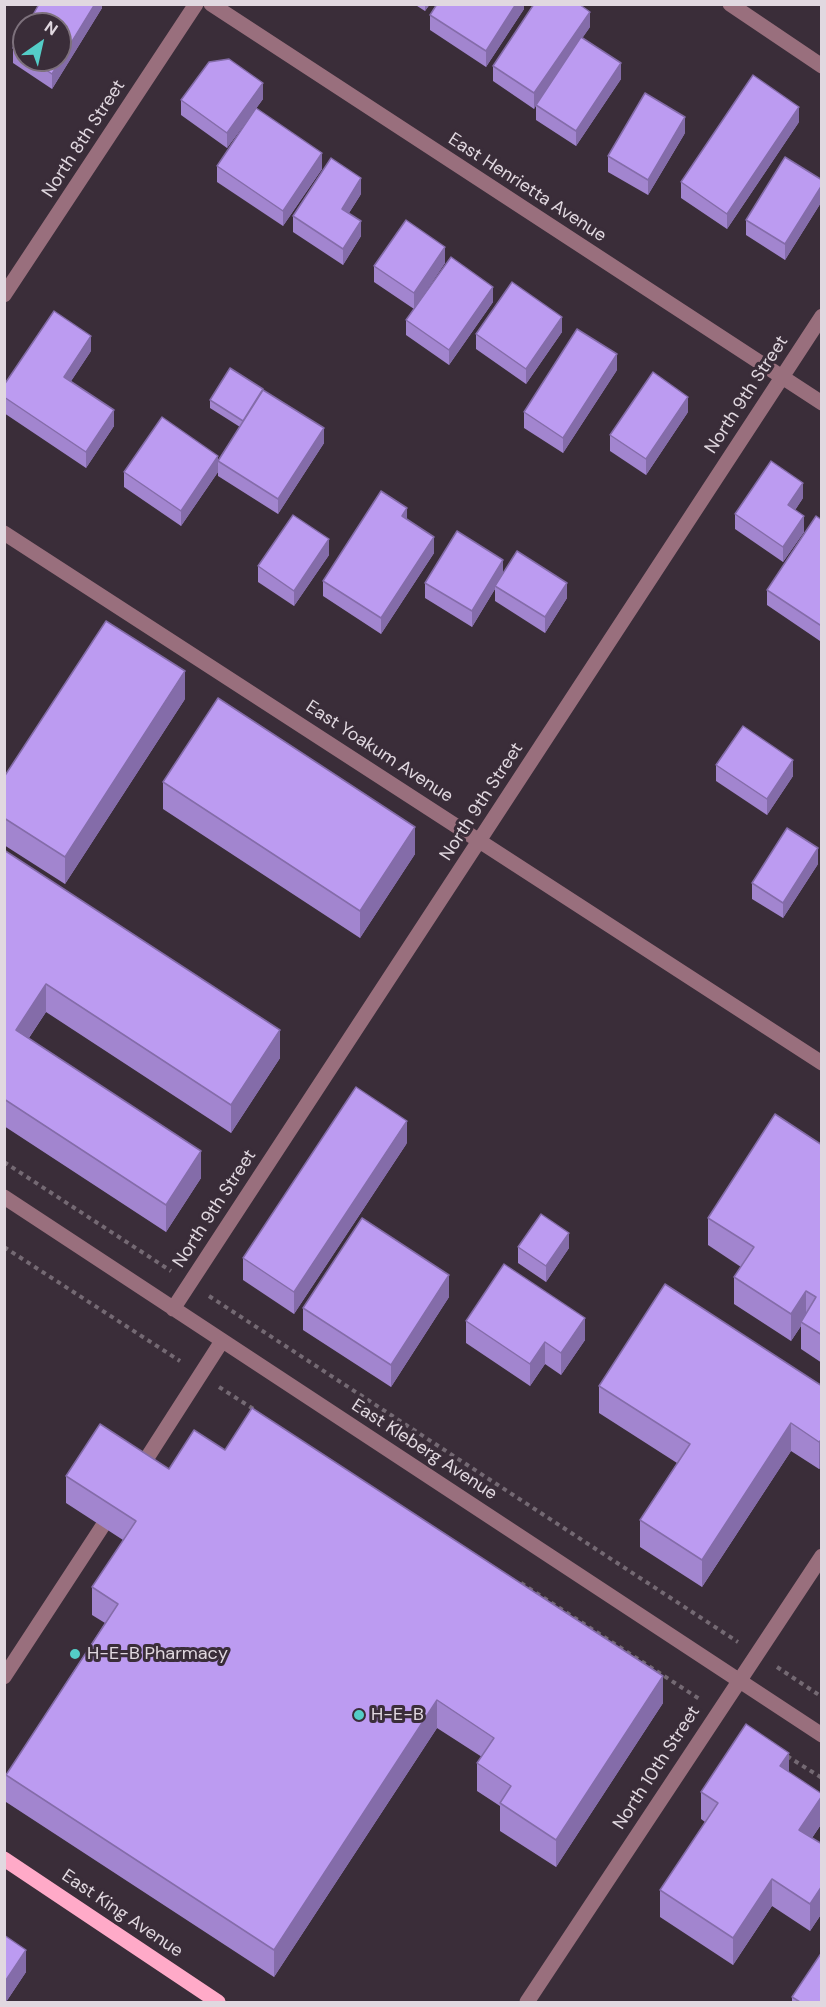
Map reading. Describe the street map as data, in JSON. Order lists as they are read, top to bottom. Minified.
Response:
{"streets":{"main road":["East King Avenue"],"street":["North 8th Street","East Henrietta Avenue","North 9th Street","East Yoakum Avenue","East Kleberg Avenue","North 10th Street"]},"crossings":[["East Henrietta Avenue","North 9th Street"],["North 9th Street","East Yoakum Avenue"],["North 9th Street","East Kleberg Avenue"],["East Kleberg Avenue","North 10th Street"]],"places":["H-E-B Pharmacy","H-E-B"],"north":"top right"}
